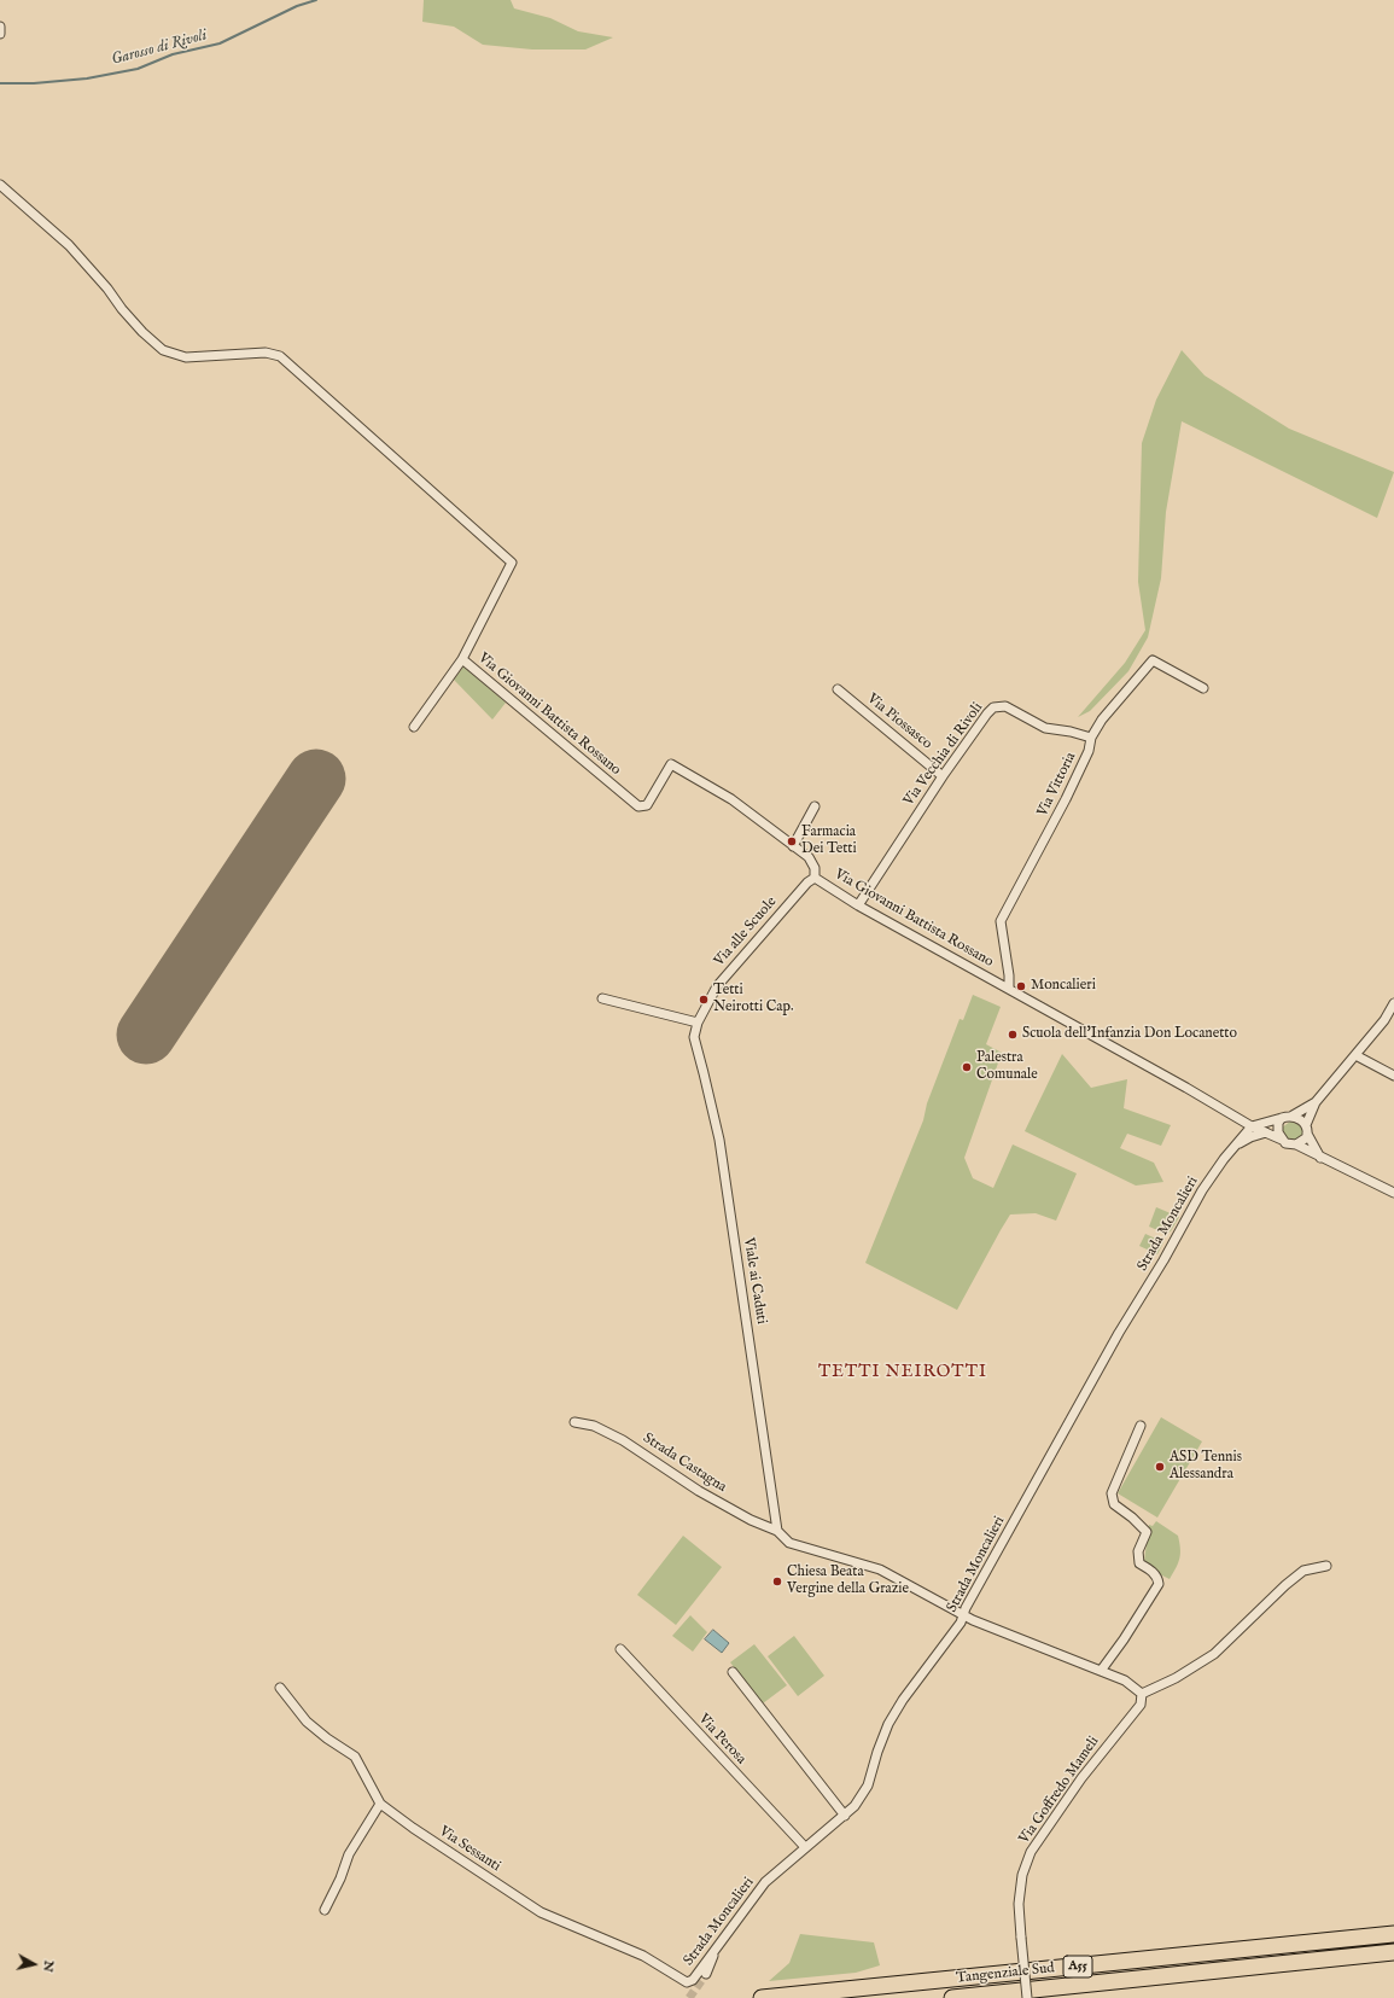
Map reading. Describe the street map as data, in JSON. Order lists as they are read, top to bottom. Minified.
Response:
{"streets":{"highway":["A55","Tangenziale Sud"],"street":["Via Giovanni Battista Rossano","Via Piossasco","Via Vecchia di Rivoli","Via Vittoria","Via alle Scuole","Strada Moncalieri","Viale ai Caduti","Strada Castagna","Via Perosa","Via Goffredo Mameli","Via Sessanti"]},"crossings":[["Via Giovanni Battista Rossano","Via Vecchia di Rivoli"],["Via Giovanni Battista Rossano","Via Vittoria"],["Via Giovanni Battista Rossano","Via alle Scuole"],["Via Giovanni Battista Rossano","Strada Moncalieri"],["Via Piossasco","Via Vecchia di Rivoli"],["Via Vecchia di Rivoli","Via Vittoria"],["Via alle Scuole","Viale ai Caduti"],["Strada Moncalieri","Strada Castagna"],["Strada Moncalieri","Via Perosa"],["Strada Moncalieri","Via Sessanti"],["Viale ai Caduti","Strada Castagna"],["Strada Castagna","Via Goffredo Mameli"]],"districts":["TETTI NEIROTTI"],"water":["Garosso di Rivoli"],"places":["Farmacia Dei Tetti","Moncalieri","Tetti Neirotti Cap.","Scuola dell'Infanzia Don Locanetto","Palestra Comunale","ASD Tennis Alessandra","Chiesa Beata Vergine della Grazie"],"north":"right"}
